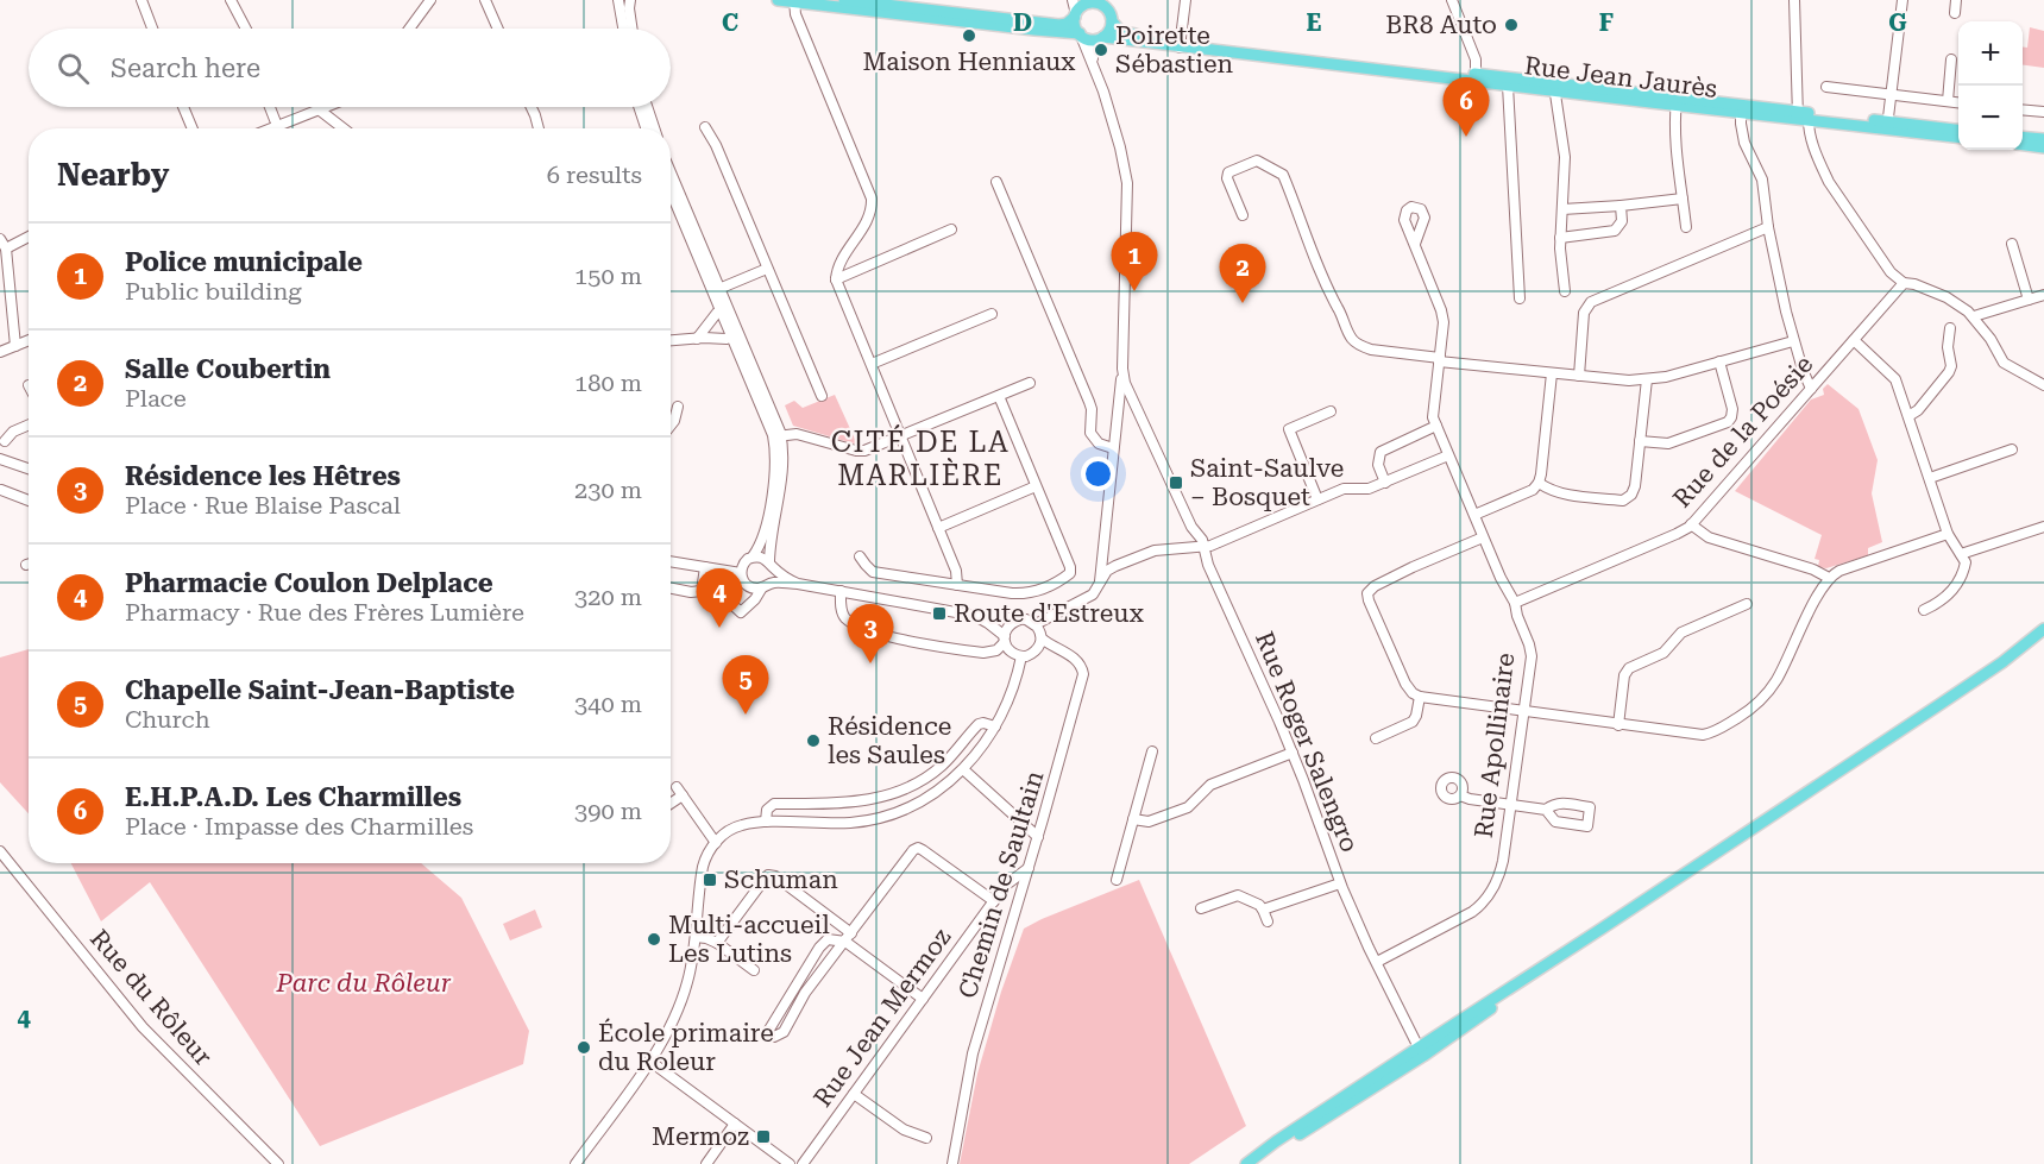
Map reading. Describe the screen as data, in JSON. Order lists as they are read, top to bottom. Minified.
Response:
{"streets":{"main road":["Rue Jean Jaurès"],"street":["Rue de la Poésie","Rue Roger Salengro","Rue Apollinaire","Chemin de Saultain","Rue du Rôleur","Rue Jean Mermoz"]},"crossings":[["Rue de la Poésie","Rue Apollinaire"],["Rue Roger Salengro","Rue Apollinaire"],["Chemin de Saultain","Rue Jean Mermoz"]],"districts":["CITÉ DE LA MARLIÈRE"],"parks":["Parc du Rôleur"],"places":{"other":["BR8 Auto","Maison Henniaux","Poirette Sébastien","Résidence les Saules","Multi-accueil Les Lutins","École primaire du Roleur"],"transit":["Saint-Saulve – Bosquet","Route d'Estreux","Schuman","Mermoz"]},"page":{"map_buttons":["+","−"],"search":"Search here","pins":["6","1","2","4","3","5"],"heading":["Nearby","6 results"],"list":[{"mark":"1","name":"Police municipale","note":"Public building","value":"150 m"},{"mark":"2","name":"Salle Coubertin","note":"Place","value":"180 m"},{"mark":"3","name":"Résidence les Hêtres","note":"Place · Rue Blaise Pascal","value":"230 m"},{"mark":"4","name":"Pharmacie Coulon Delplace","note":"Pharmacy · Rue des Frères Lumière","value":"320 m"},{"mark":"5","name":"Chapelle Saint-Jean-Baptiste","note":"Church","value":"340 m"},{"mark":"6","name":"E.H.P.A.D. Les Charmilles","note":"Place · Impasse des Charmilles","value":"390 m"}]},"grid":{"columns":["C","D","E","F","G"],"rows":["4"]}}
